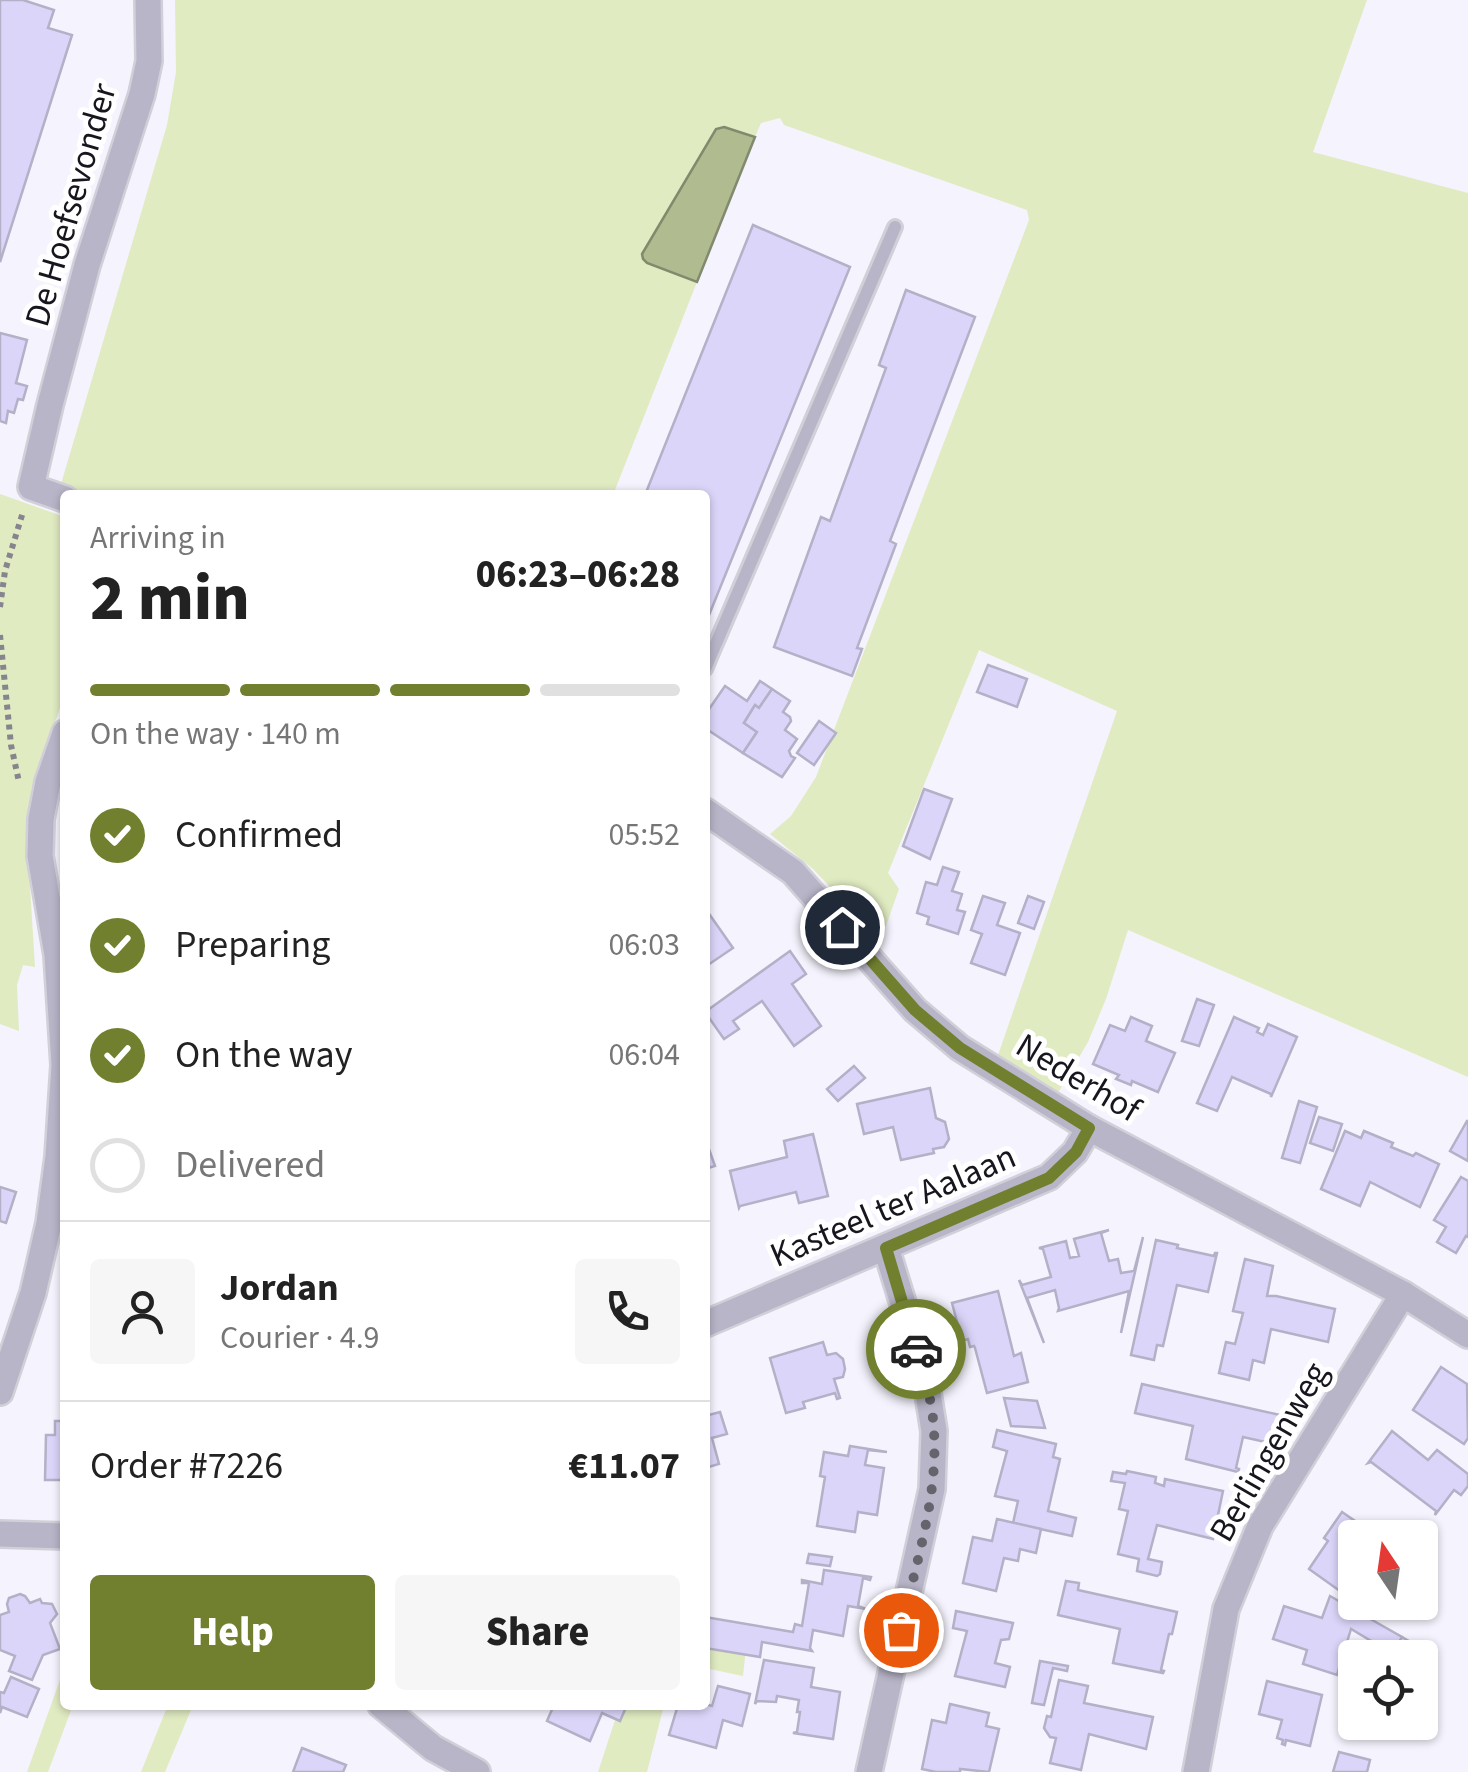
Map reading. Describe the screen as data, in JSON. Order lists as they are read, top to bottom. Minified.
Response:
{"streets":{"street":["De Hoefsevonder","Nederhof","Kasteel ter Aalaan","Berlingenweg"]},"crossings":[["Nederhof","Kasteel ter Aalaan"],["Nederhof","Berlingenweg"]],"north":"top","page":{"heading":["2 min","Arriving in","06:23–06:28"],"panel":["Jordan","Courier · 4.9","Order #7226","€11.07"],"bar":"On the way · 140 m","list":[["Confirmed","05:52"],["Preparing","06:03"],["On the way","06:04"],"Delivered"],"buttons":["Help","Share"]}}
